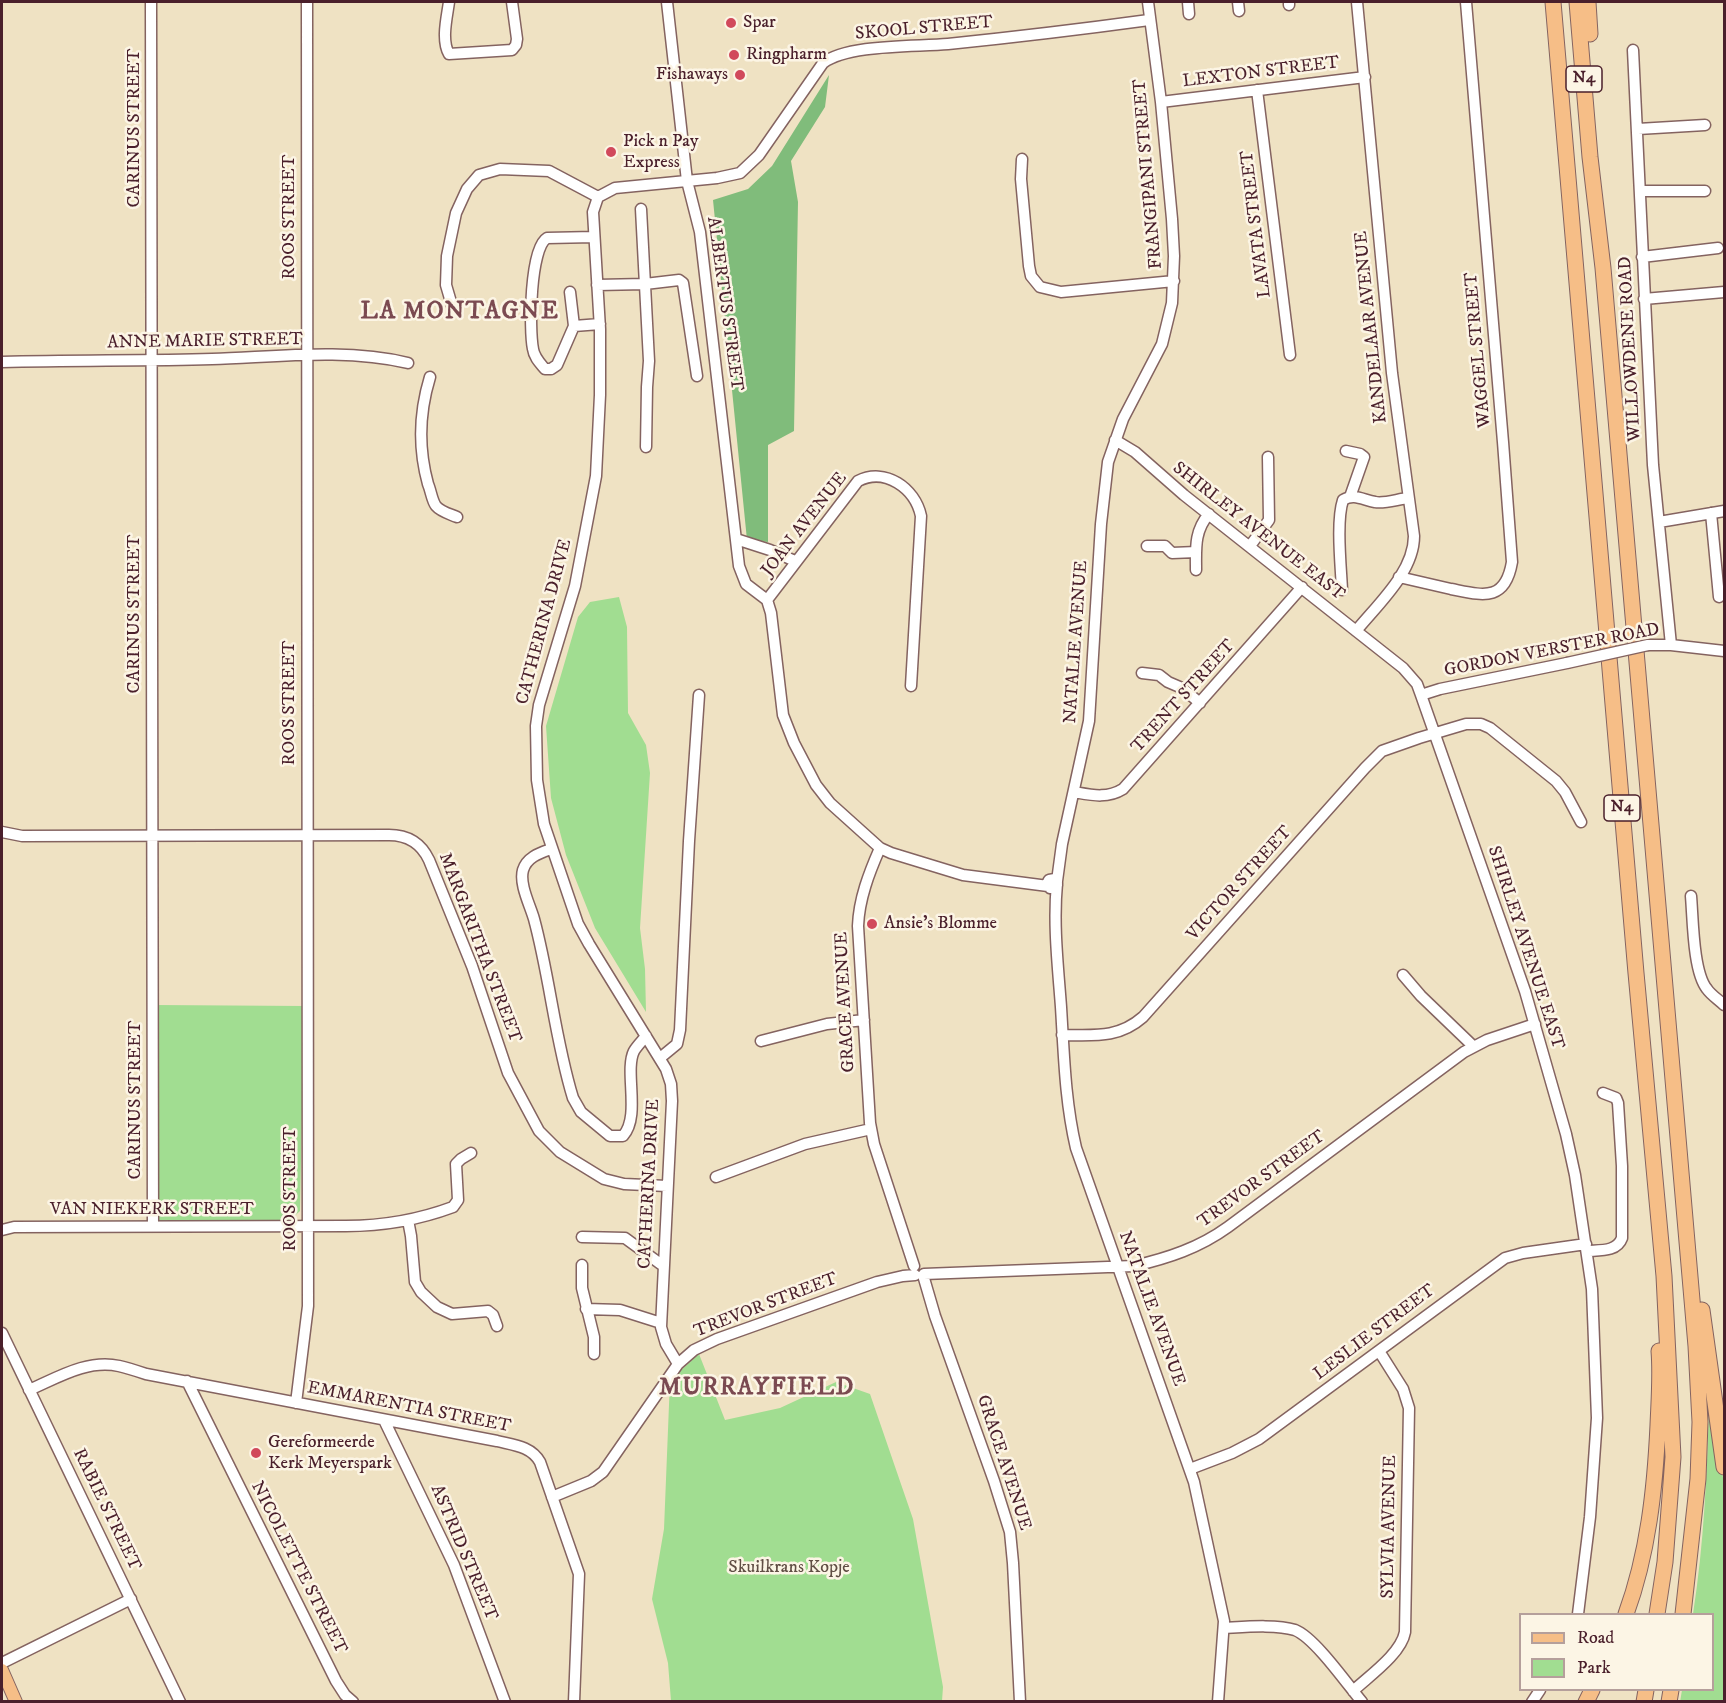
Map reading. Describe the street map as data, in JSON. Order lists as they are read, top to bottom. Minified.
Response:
{"streets":{"highway":["N4"],"street":["SKOOL STREET","LEXTON STREET","CARINUS STREET","FRANGIPANI STREET","ROOS STREET","LAVATA STREET","ALBERTUS STREET","KANDELAAR AVENUE","ANNE MARIE STREET","WILLOWDENE ROAD","WAGGEL STREET","JOAN AVENUE","SHIRLEY AVENUE EAST","CATHERINA DRIVE","NATALIE AVENUE","GORDON VERSTER ROAD","TRENT STREET","VICTOR STREET","MARGARITHA STREET","GRACE AVENUE","TREVOR STREET","VAN NIEKERK STREET","LESLIE STREET","EMMARENTIA STREET","RABIE STREET","SYLVIA AVENUE","ASTRID STREET","NICOLETTE STREET"]},"crossings":[["SKOOL STREET","FRANGIPANI STREET"],["SKOOL STREET","ALBERTUS STREET"],["LEXTON STREET","FRANGIPANI STREET"],["LEXTON STREET","LAVATA STREET"],["LEXTON STREET","KANDELAAR AVENUE"],["CARINUS STREET","ANNE MARIE STREET"],["CARINUS STREET","MARGARITHA STREET"],["CARINUS STREET","VAN NIEKERK STREET"],["FRANGIPANI STREET","SHIRLEY AVENUE EAST"],["FRANGIPANI STREET","NATALIE AVENUE"],["ROOS STREET","ANNE MARIE STREET"],["ROOS STREET","MARGARITHA STREET"],["ROOS STREET","VAN NIEKERK STREET"],["ROOS STREET","EMMARENTIA STREET"],["ALBERTUS STREET","JOAN AVENUE"],["KANDELAAR AVENUE","WAGGEL STREET"],["KANDELAAR AVENUE","SHIRLEY AVENUE EAST"],["WILLOWDENE ROAD","GORDON VERSTER ROAD"],["JOAN AVENUE","NATALIE AVENUE"],["JOAN AVENUE","GRACE AVENUE"],["SHIRLEY AVENUE EAST","NATALIE AVENUE"],["SHIRLEY AVENUE EAST","GORDON VERSTER ROAD"],["SHIRLEY AVENUE EAST","TRENT STREET"],["SHIRLEY AVENUE EAST","VICTOR STREET"],["SHIRLEY AVENUE EAST","TREVOR STREET"],["SHIRLEY AVENUE EAST","LESLIE STREET"],["CATHERINA DRIVE","MARGARITHA STREET"],["CATHERINA DRIVE","TREVOR STREET"],["NATALIE AVENUE","TRENT STREET"],["NATALIE AVENUE","VICTOR STREET"],["NATALIE AVENUE","TREVOR STREET"],["NATALIE AVENUE","LESLIE STREET"],["GRACE AVENUE","TREVOR STREET"],["TREVOR STREET","EMMARENTIA STREET"],["LESLIE STREET","SYLVIA AVENUE"],["EMMARENTIA STREET","RABIE STREET"],["EMMARENTIA STREET","ASTRID STREET"],["EMMARENTIA STREET","NICOLETTE STREET"]],"districts":["LA MONTAGNE","MURRAYFIELD"],"parks":["Skuilkrans Kopje"],"places":["Spar","Ringpharm","Fishaways","Pick n Pay Express","Ansie's Blomme","Gereformeerde Kerk Meyerspark"],"legend":["Road","Park"]}
